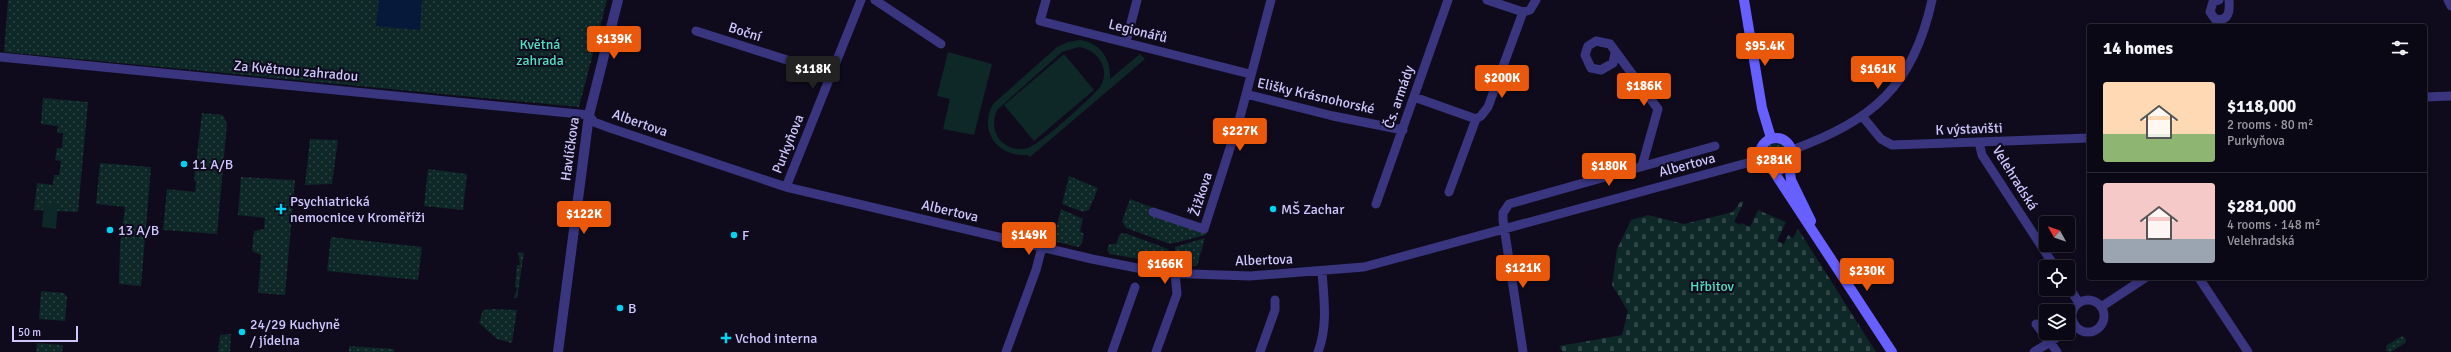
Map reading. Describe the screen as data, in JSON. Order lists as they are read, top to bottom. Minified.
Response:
{"streets":{"street":["Legionářů","Boční","Za Květnou zahradou","Elišky Krásnohorské","Čs. armády","Albertova","K výstavišti","Purkyňova","Havlíčkova","Velehradská","Žižkova"]},"crossings":[["Legionářů","Žižkova"],["Boční","Purkyňova"],["Za Květnou zahradou","Albertova"],["Za Květnou zahradou","Havlíčkova"],["Elišky Krásnohorské","Čs. armády"],["Elišky Krásnohorské","Žižkova"],["Albertova","Purkyňova"],["Albertova","Havlíčkova"],["K výstavišti","Velehradská"]],"parks":["Květná zahrada","Hřbitov"],"places":{"other":["11 A/B","MŠ Zachar","13 A/B","F","B","24/29 Kuchyně / jídelna"],"health":["Psychiatrická nemocnice v Kroměříži","Vchod interna"]},"scale_bar":"50 m","north":"top left","page":{"heading":"14 homes","price":["$139K","$95.4K","$118K","$161K","$200K","$186K","$227K","$281K","$180K","$122K","$149K","$166K","$121K","$230K"],"list":[{"name":"$118,000","note":"2 rooms · 80 m² · Purkyňova"},{"name":"$281,000","note":"4 rooms · 148 m² · Velehradská"}],"scale":"50 m"}}
